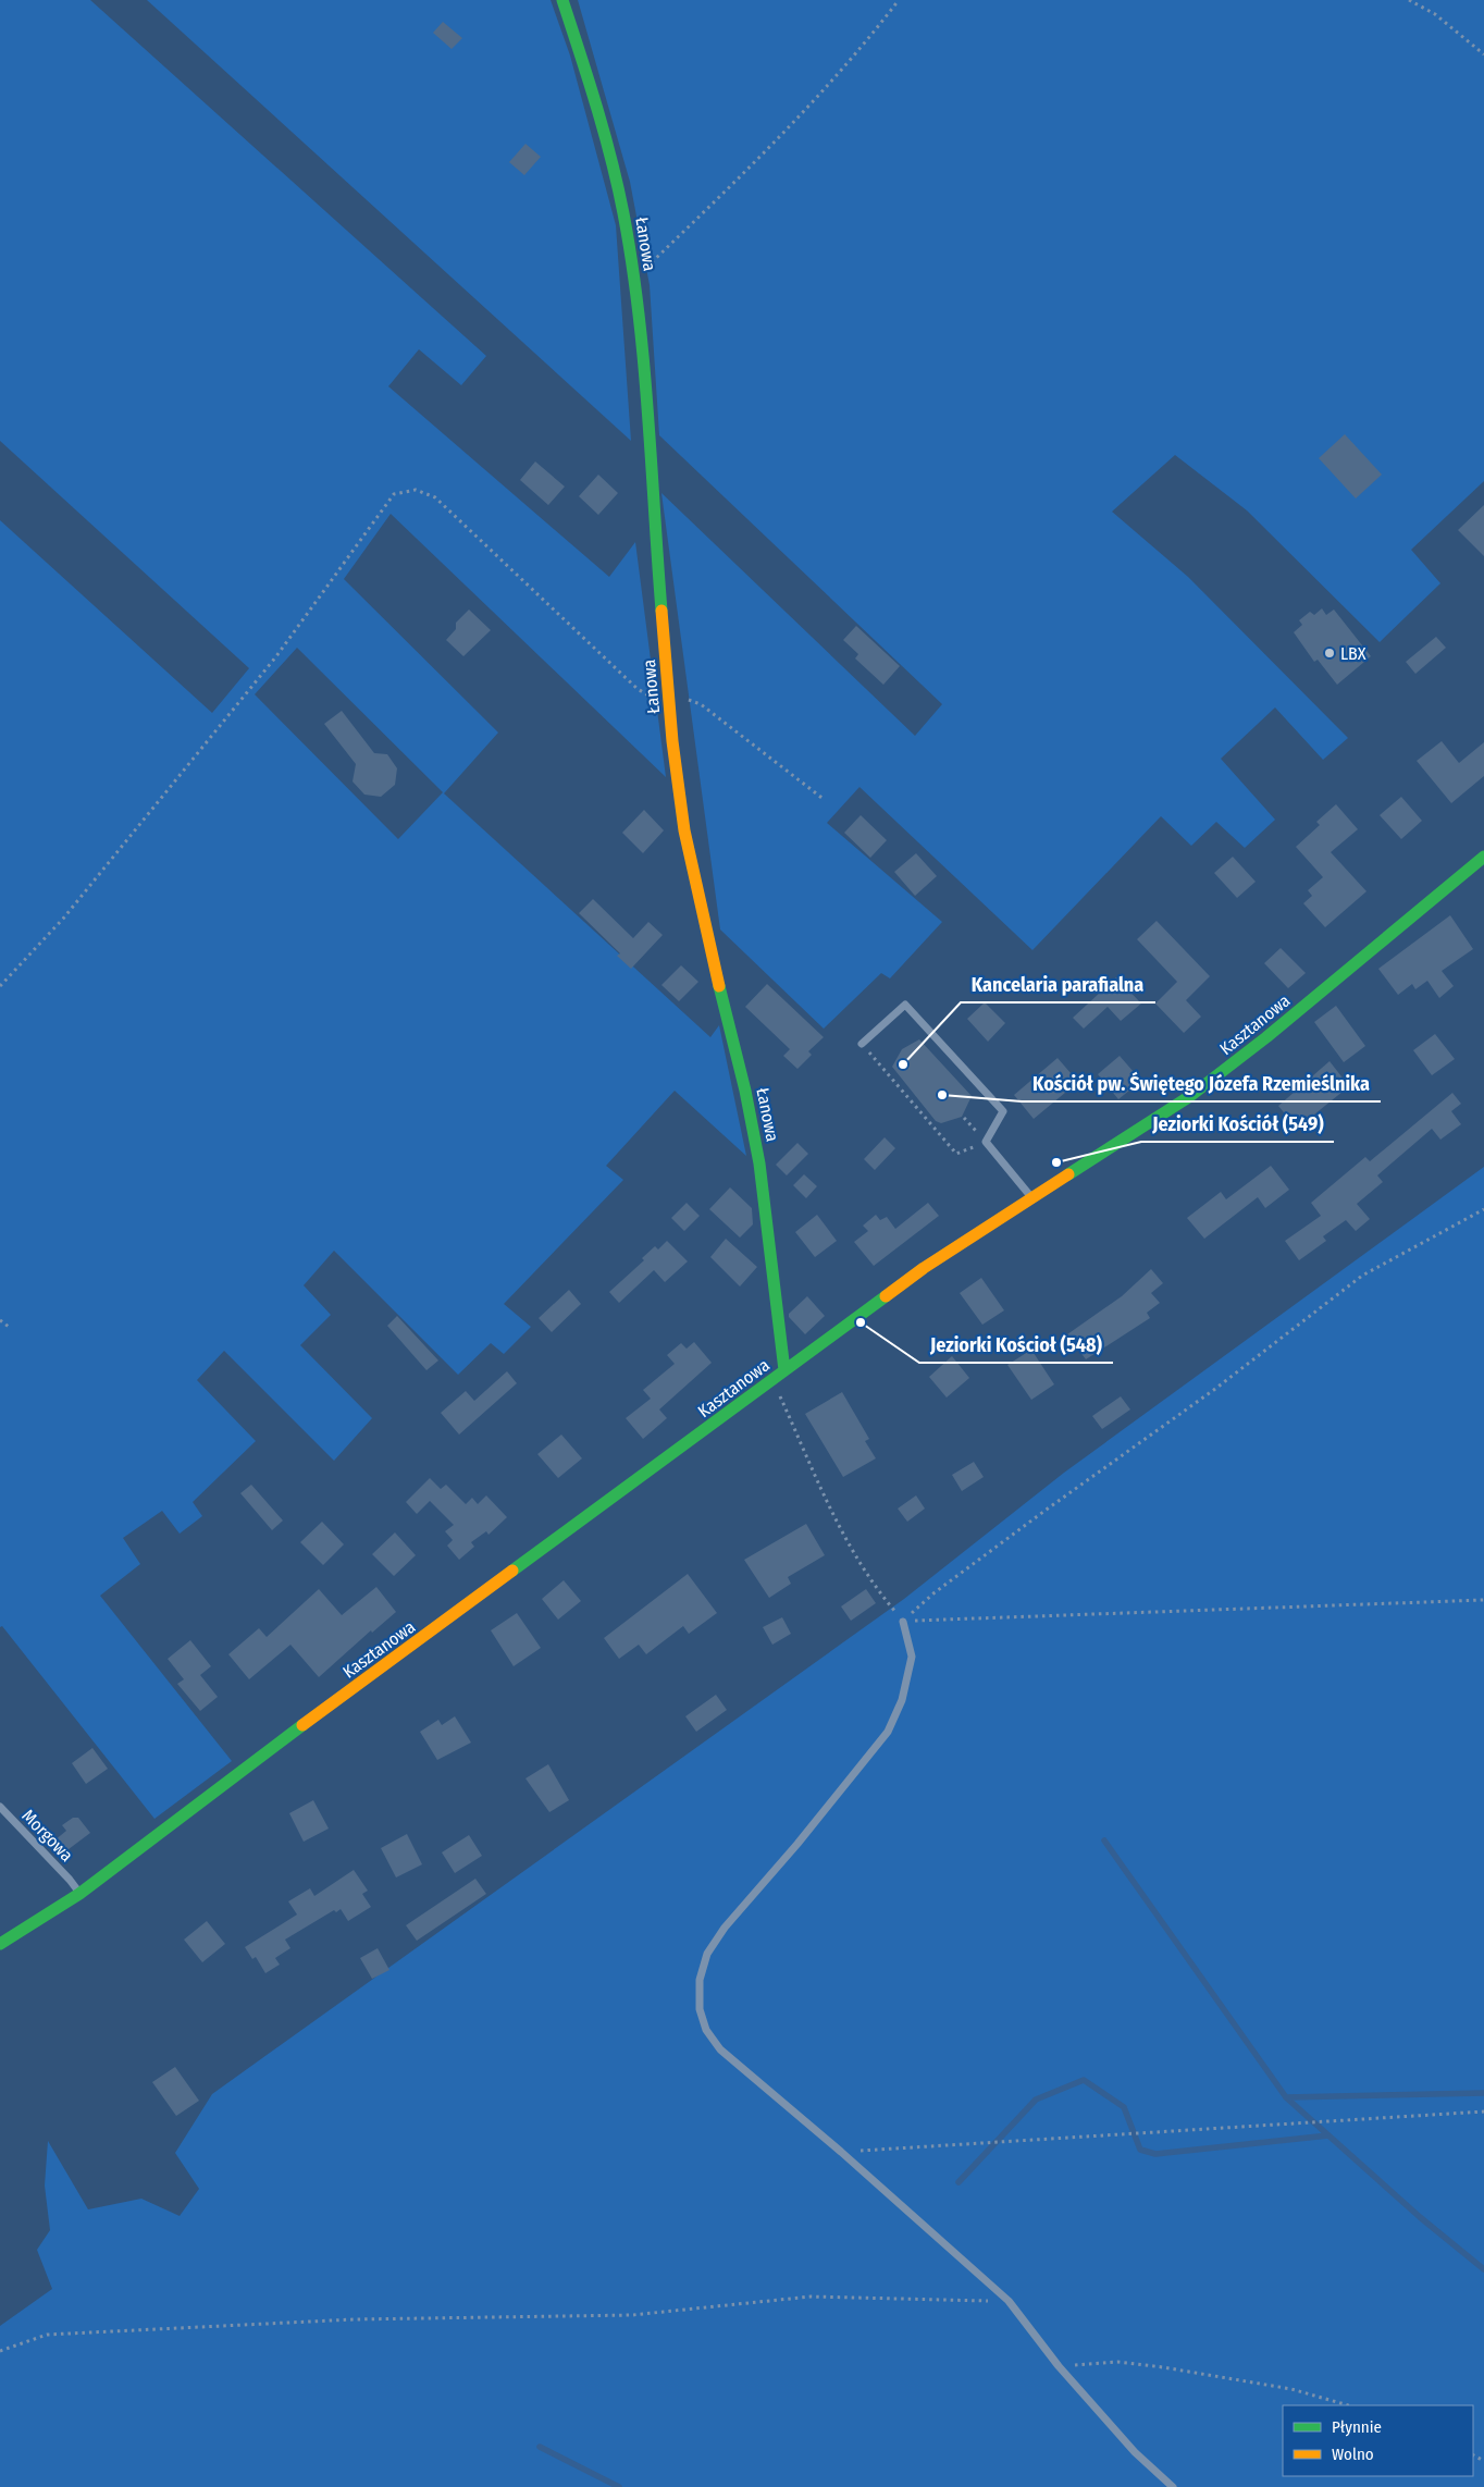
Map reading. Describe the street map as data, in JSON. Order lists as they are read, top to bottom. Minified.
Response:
{"streets":{"street":["Łanowa","Kasztanowa"],"lane":["Morgowa"]},"crossings":[["Łanowa","Kasztanowa"],["Kasztanowa","Morgowa"]],"places":["LBX","Kancelaria parafialna","Kościół pw. Świętego Józefa Rzemieślnika","Jeziorki Kościół (549)","Jeziorki Kościoł (548)"],"legend":["Płynnie","Wolno"]}
